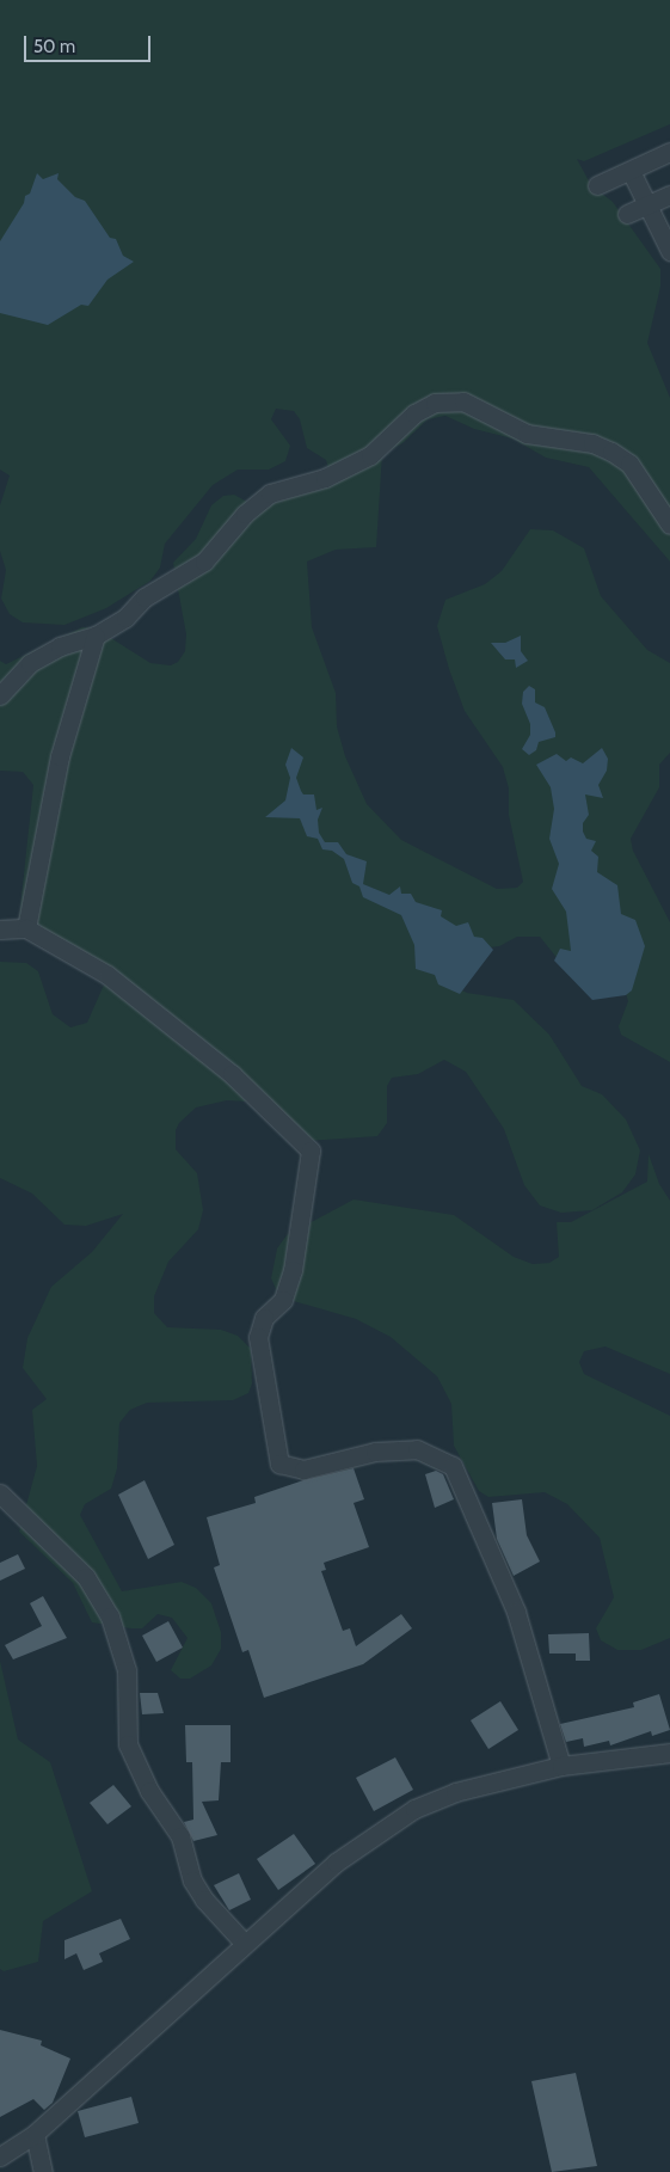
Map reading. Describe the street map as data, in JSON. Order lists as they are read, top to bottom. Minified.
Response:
{"scale_bar":"50 m"}
